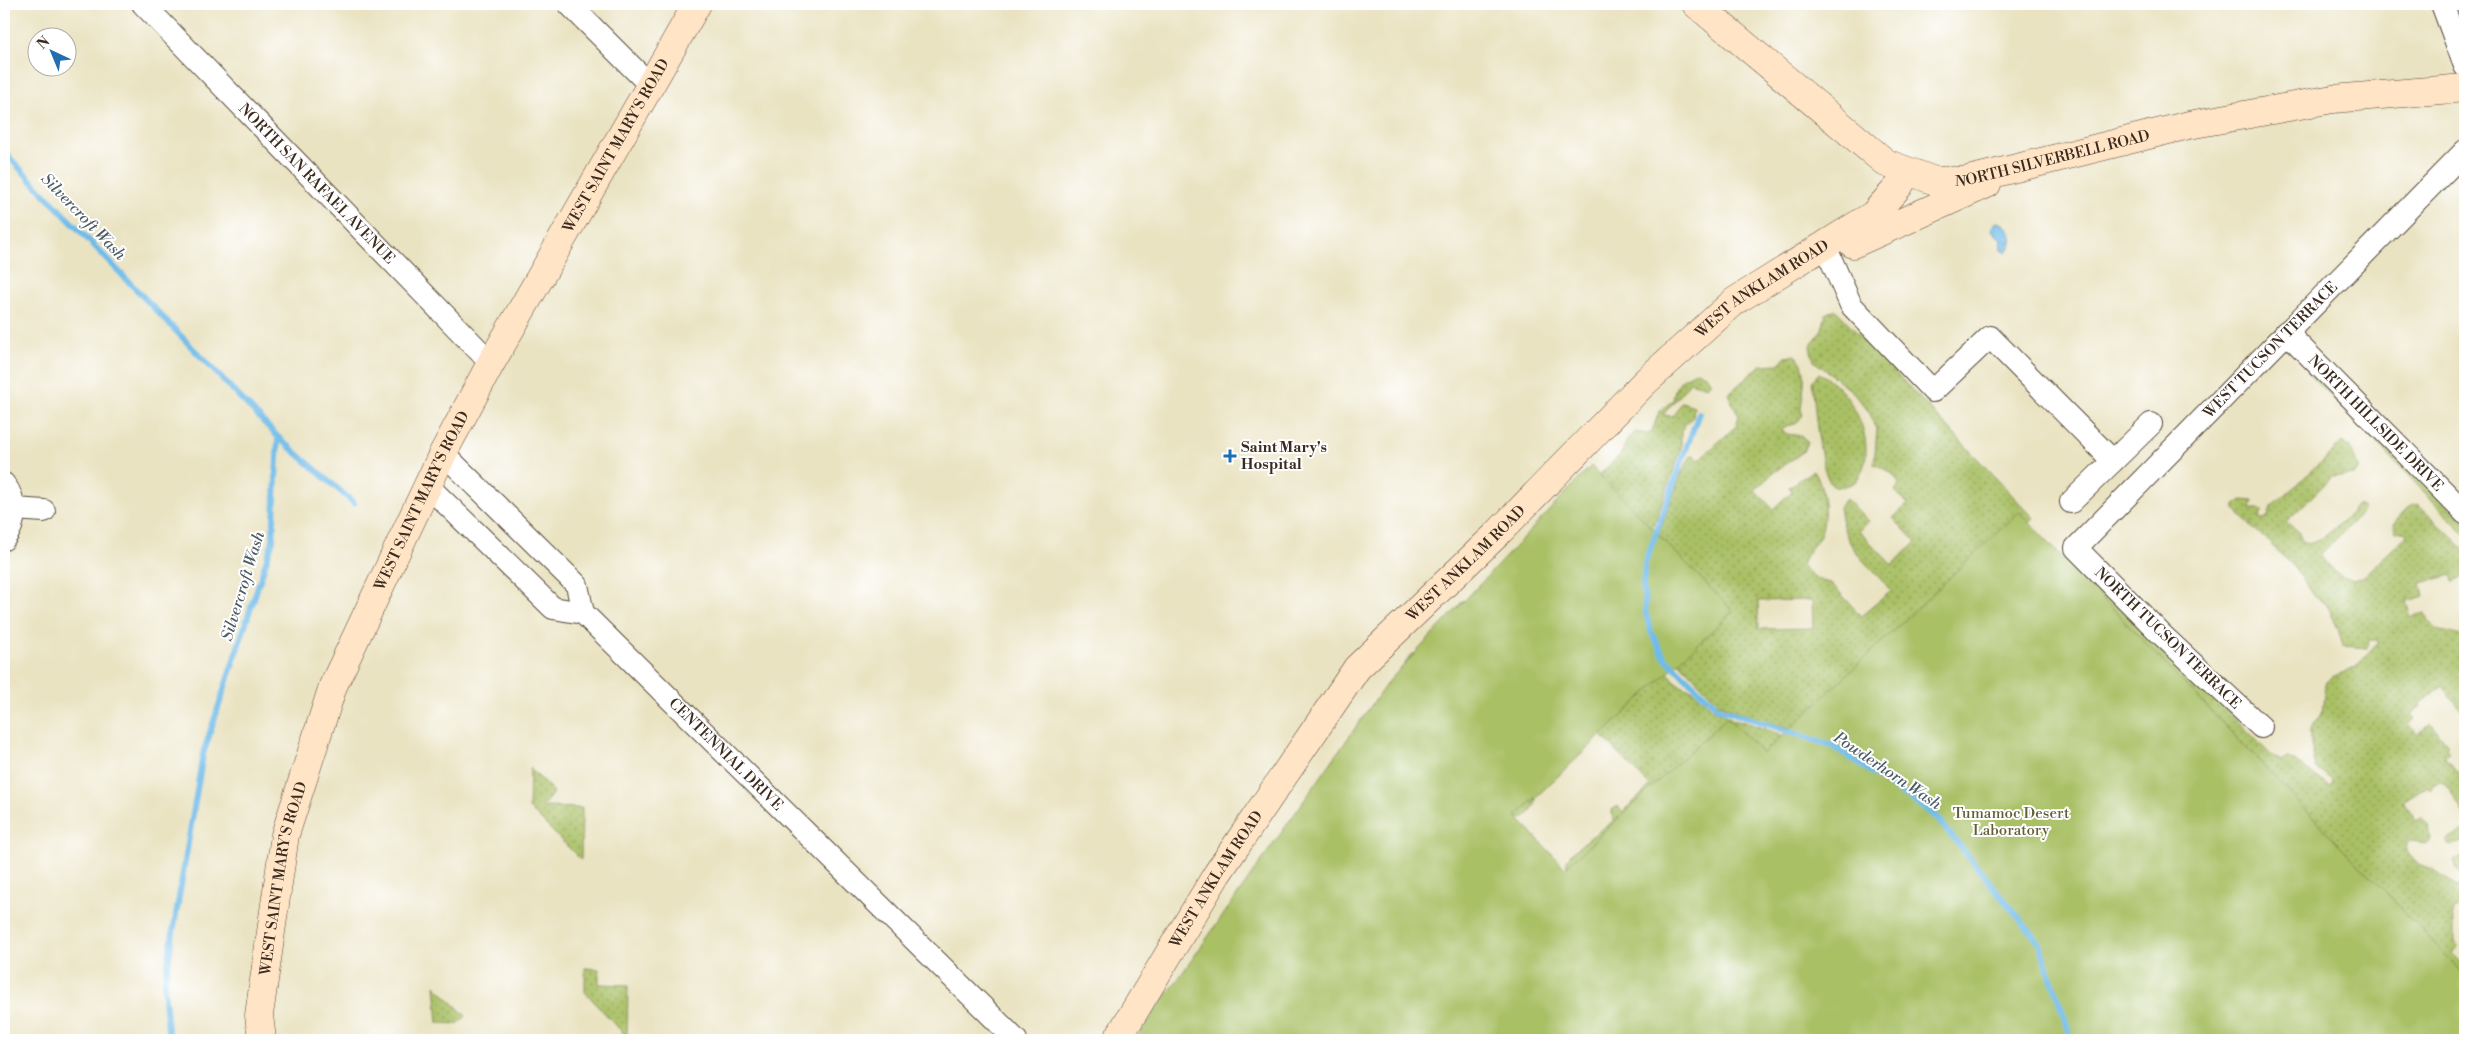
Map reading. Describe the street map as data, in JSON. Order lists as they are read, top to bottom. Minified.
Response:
{"streets":{"main road":["WEST SAINT MARY'S ROAD","NORTH SILVERBELL ROAD","WEST ANKLAM ROAD"],"street":["NORTH SAN RAFAEL AVENUE","WEST TUCSON TERRACE","NORTH HILLSIDE DRIVE","NORTH TUCSON TERRACE","CENTENNIAL DRIVE"]},"crossings":[["WEST SAINT MARY'S ROAD","NORTH SAN RAFAEL AVENUE"],["NORTH SILVERBELL ROAD","WEST ANKLAM ROAD"],["WEST TUCSON TERRACE","NORTH HILLSIDE DRIVE"],["WEST TUCSON TERRACE","NORTH TUCSON TERRACE"]],"water":["Silvercroft Wash","Powderhorn Wash"],"parks":["Tumamoc Desert Laboratory"],"places":{"health":["Saint Mary's Hospital"]},"north":"top left"}
